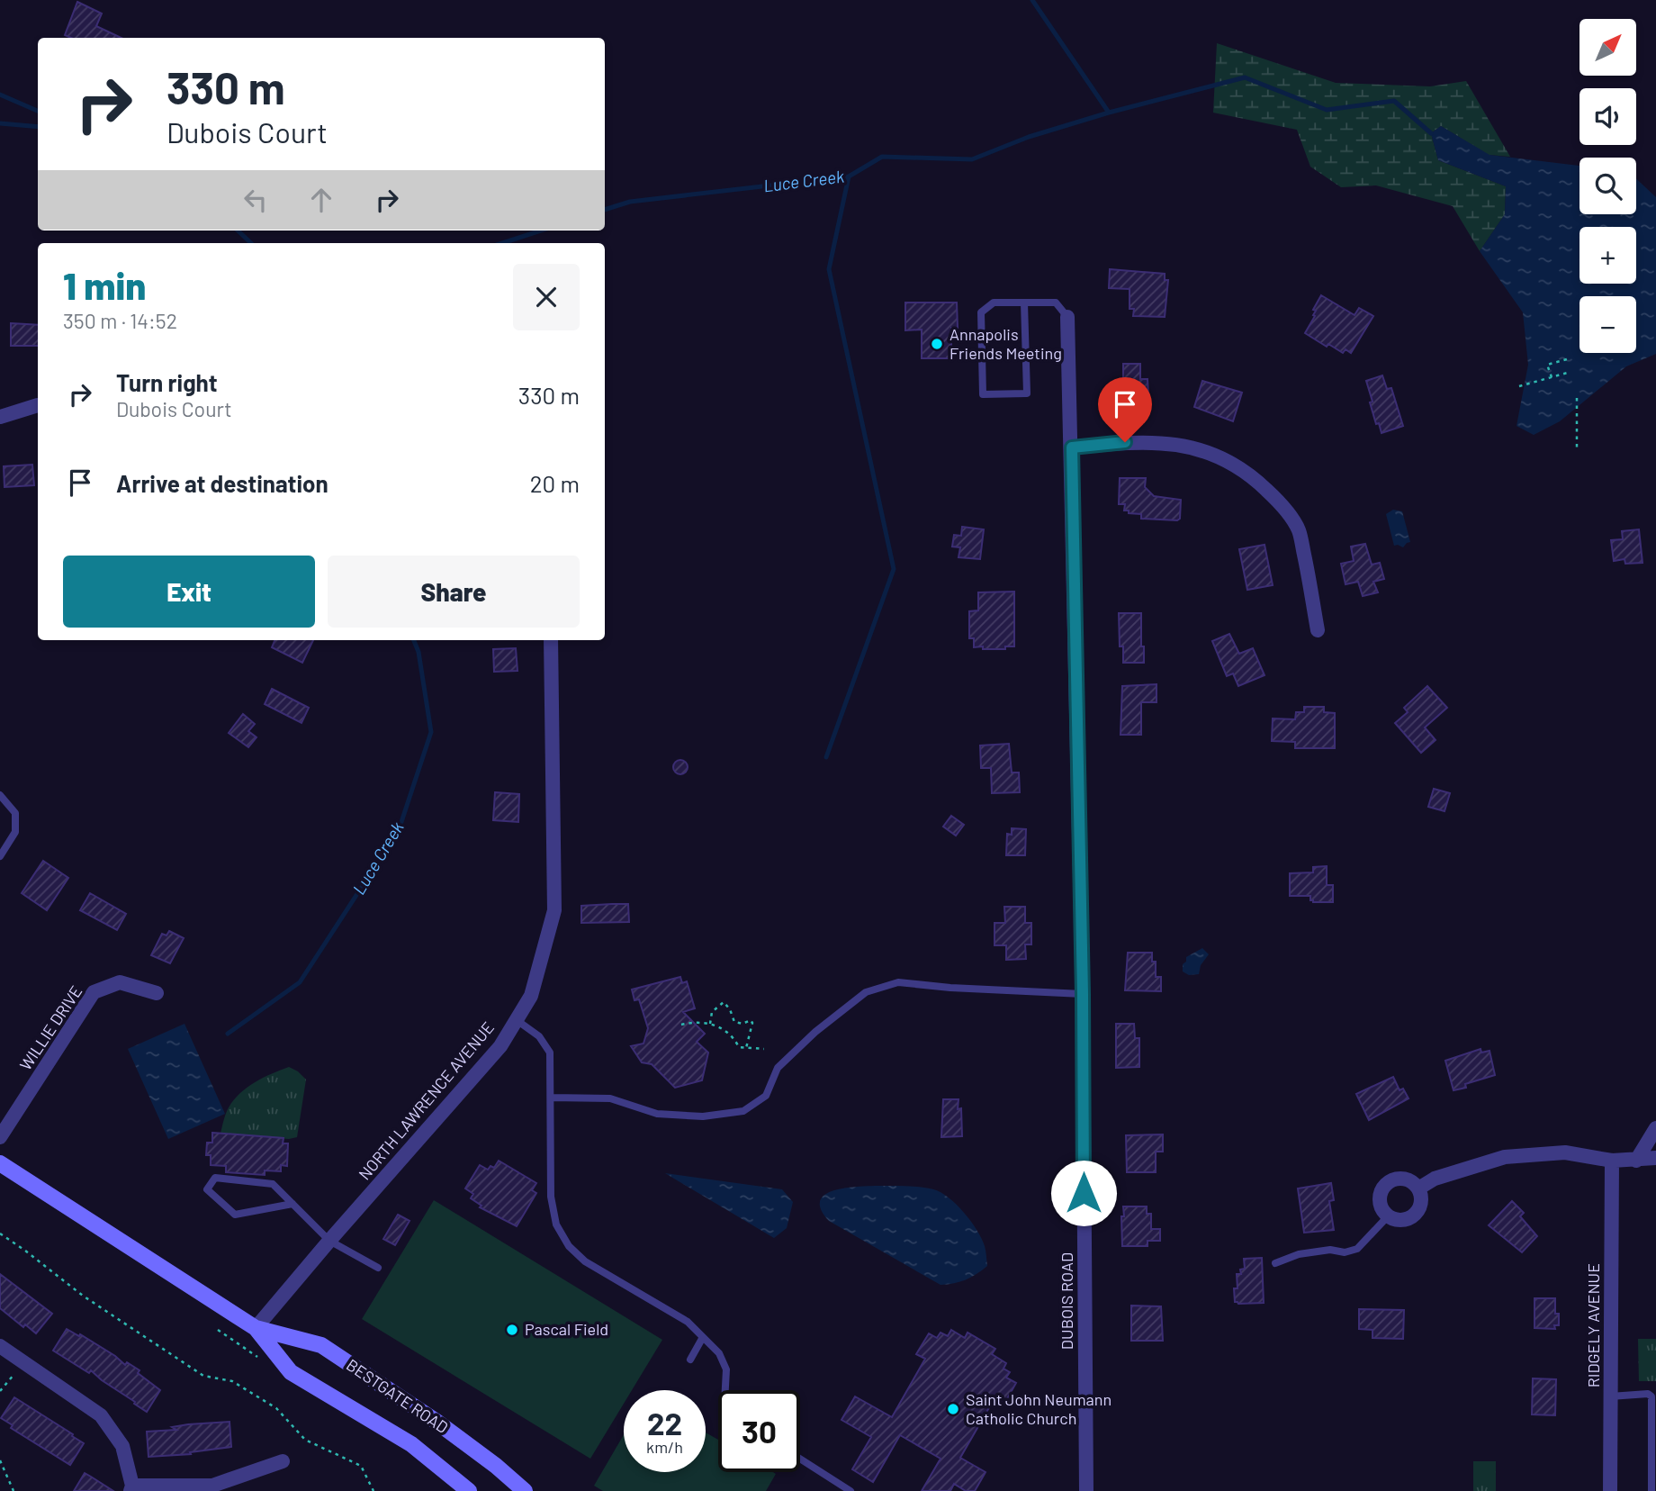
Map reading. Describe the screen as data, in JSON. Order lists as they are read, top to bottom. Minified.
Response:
{"streets":{"main road":["BESTGATE ROAD"],"street":["WILLIE DRIVE","NORTH LAWRENCE AVENUE","DUBOIS ROAD","RIDGELY AVENUE"]},"crossings":[["NORTH LAWRENCE AVENUE","BESTGATE ROAD"]],"water":["Luce Creek"],"places":["Annapolis Friends Meeting","Pascal Field","Saint John Neumann Catholic Church"],"north":"top right","page":{"map_buttons":["+","−"],"turn":["330 m","Dubois Court"],"heading":["1 min","350 m · 14:52"],"list":[{"name":"Turn right","note":"Dubois Court","value":"330 m"},{"name":"Arrive at destination","value":"20 m"}],"buttons":["Exit","Share"],"speed":"22 km/h","limit":"30"}}
